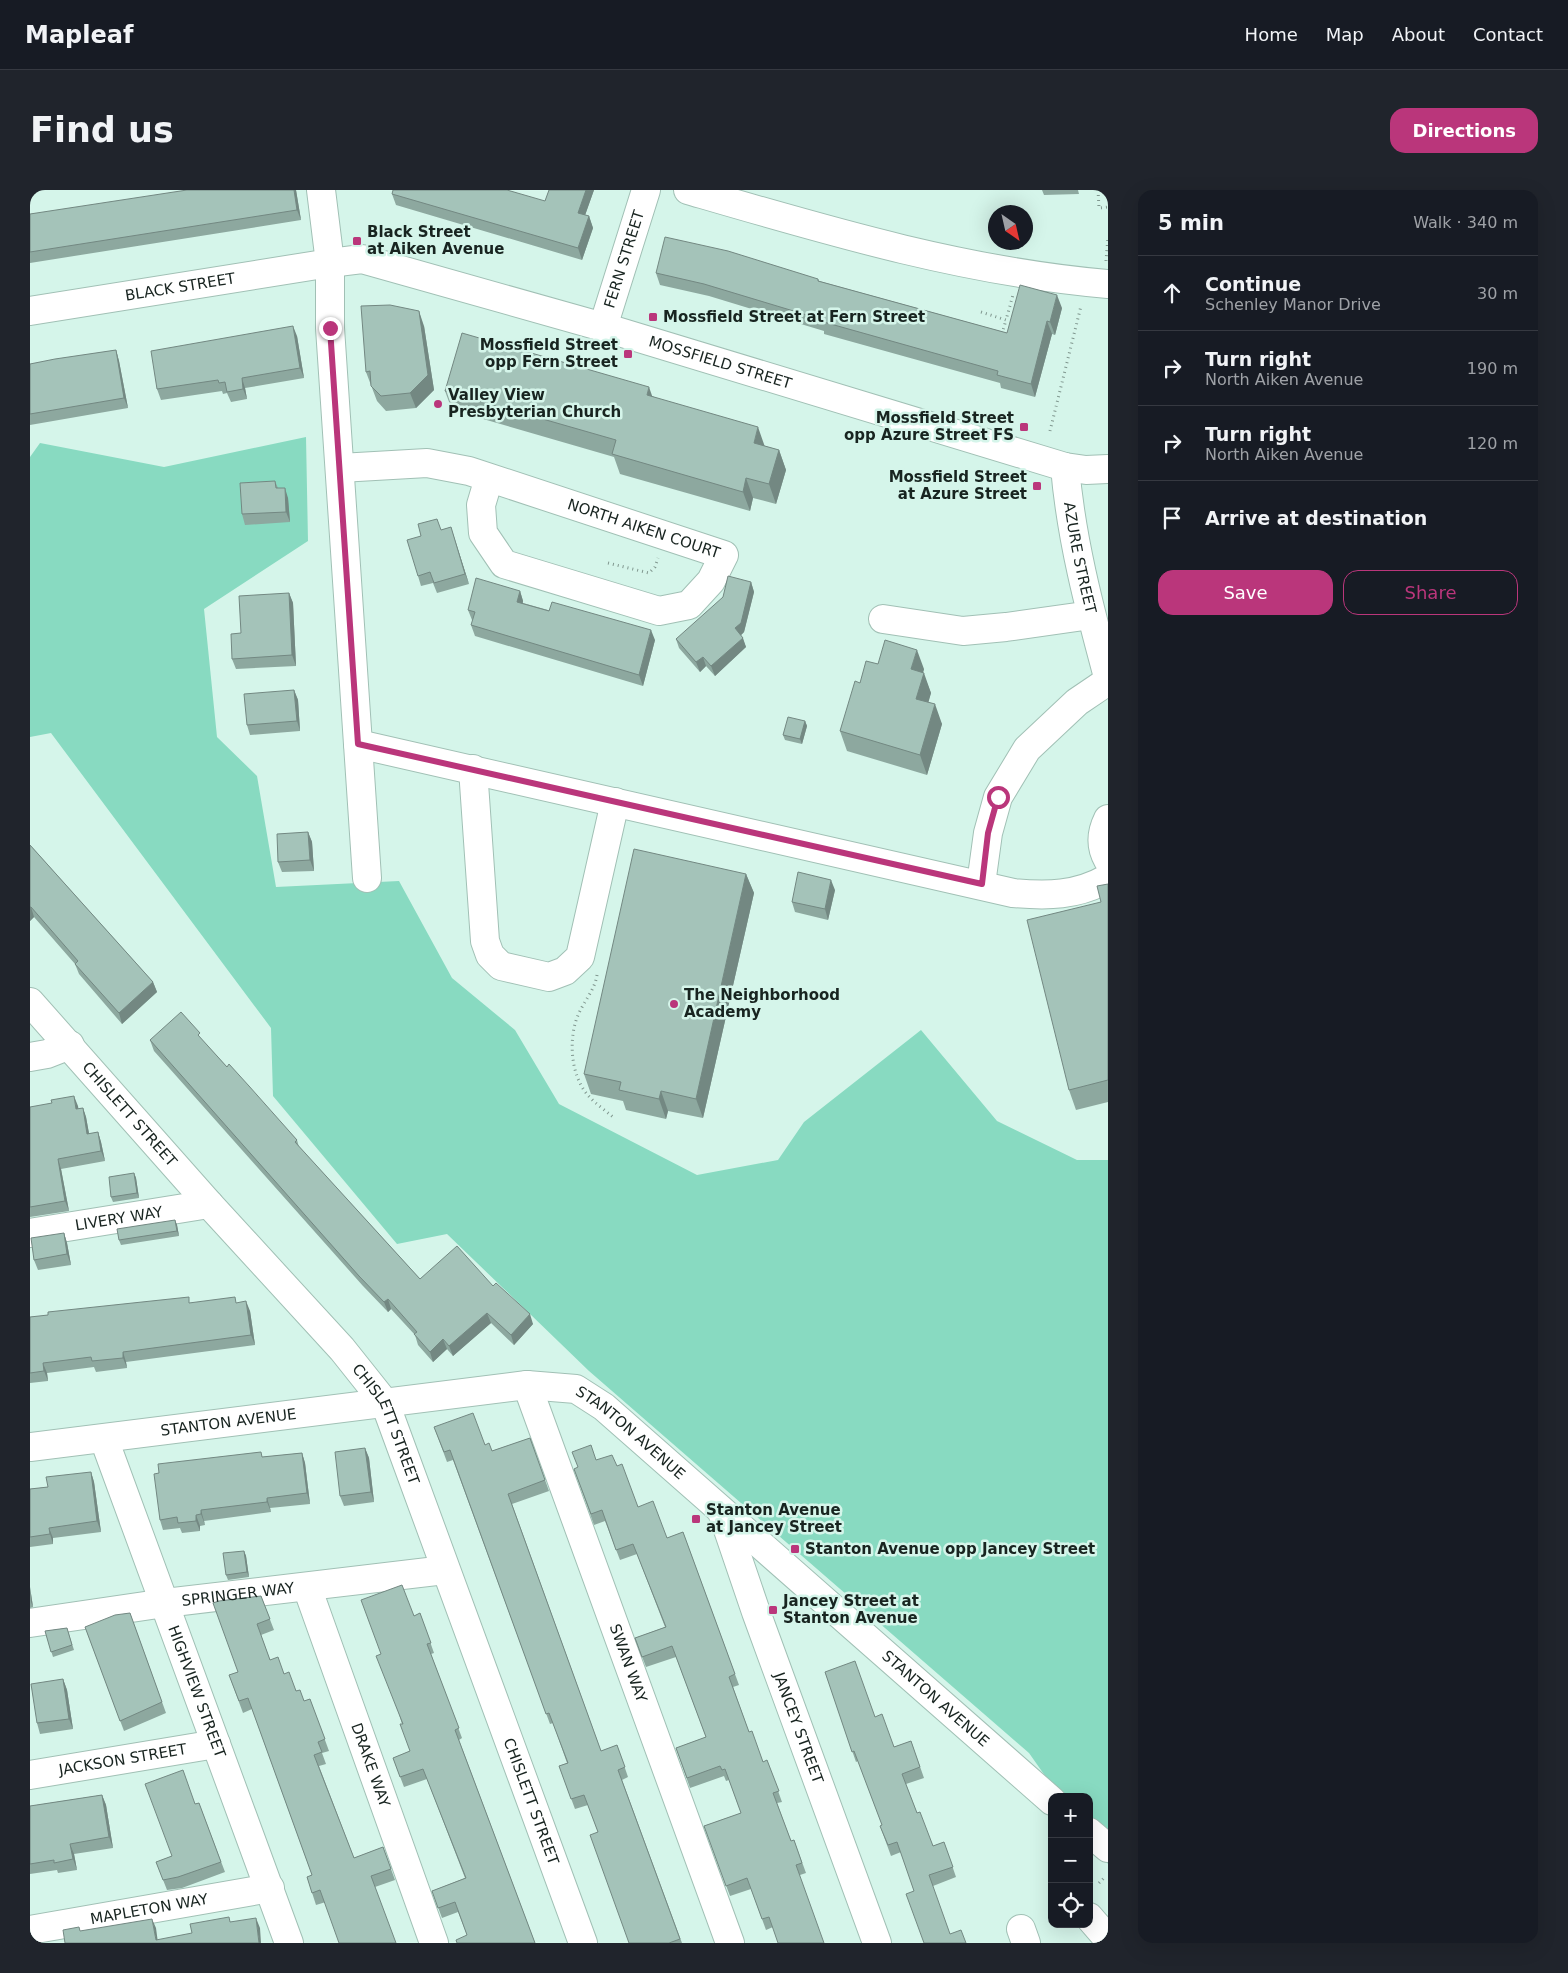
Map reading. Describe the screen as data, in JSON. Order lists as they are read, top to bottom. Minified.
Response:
{"streets":{"street":["FERN STREET","BLACK STREET","MOSSFIELD STREET","NORTH AIKEN COURT","AZURE STREET","CHISLETT STREET","LIVERY WAY","STANTON AVENUE","SPRINGER WAY","SWAN WAY","HIGHVIEW STREET","JANCEY STREET","JACKSON STREET","DRAKE WAY","MAPLETON WAY"]},"crossings":[["FERN STREET","MOSSFIELD STREET"],["BLACK STREET","MOSSFIELD STREET"],["MOSSFIELD STREET","AZURE STREET"],["CHISLETT STREET","LIVERY WAY"],["CHISLETT STREET","STANTON AVENUE"],["CHISLETT STREET","SPRINGER WAY"],["STANTON AVENUE","SWAN WAY"],["STANTON AVENUE","HIGHVIEW STREET"],["STANTON AVENUE","JANCEY STREET"],["SPRINGER WAY","HIGHVIEW STREET"],["SPRINGER WAY","DRAKE WAY"],["HIGHVIEW STREET","JACKSON STREET"],["HIGHVIEW STREET","MAPLETON WAY"]],"places":{"transit":["Black Street at Aiken Avenue","Mossfield Street at Fern Street","Mossfield Street opp Fern Street","Mossfield Street opp Azure Street FS","Mossfield Street at Azure Street","Stanton Avenue at Jancey Street","Stanton Avenue opp Jancey Street","Jancey Street at Stanton Avenue"],"other":["Valley View Presbyterian Church","The Neighborhood Academy"]},"north":"bottom right","page":{"header":"Mapleaf","nav":["Home","Map","About","Contact"],"buttons":["Directions",["Save","Share"]],"title":"Find us","heading":["5 min","Walk · 340 m"],"list":[["Continue","Schenley Manor Drive","30 m"],["Turn right","North Aiken Avenue","190 m"],["Turn right","North Aiken Avenue","120 m"],"Arrive at destination"],"map_buttons":["+","−"]}}
